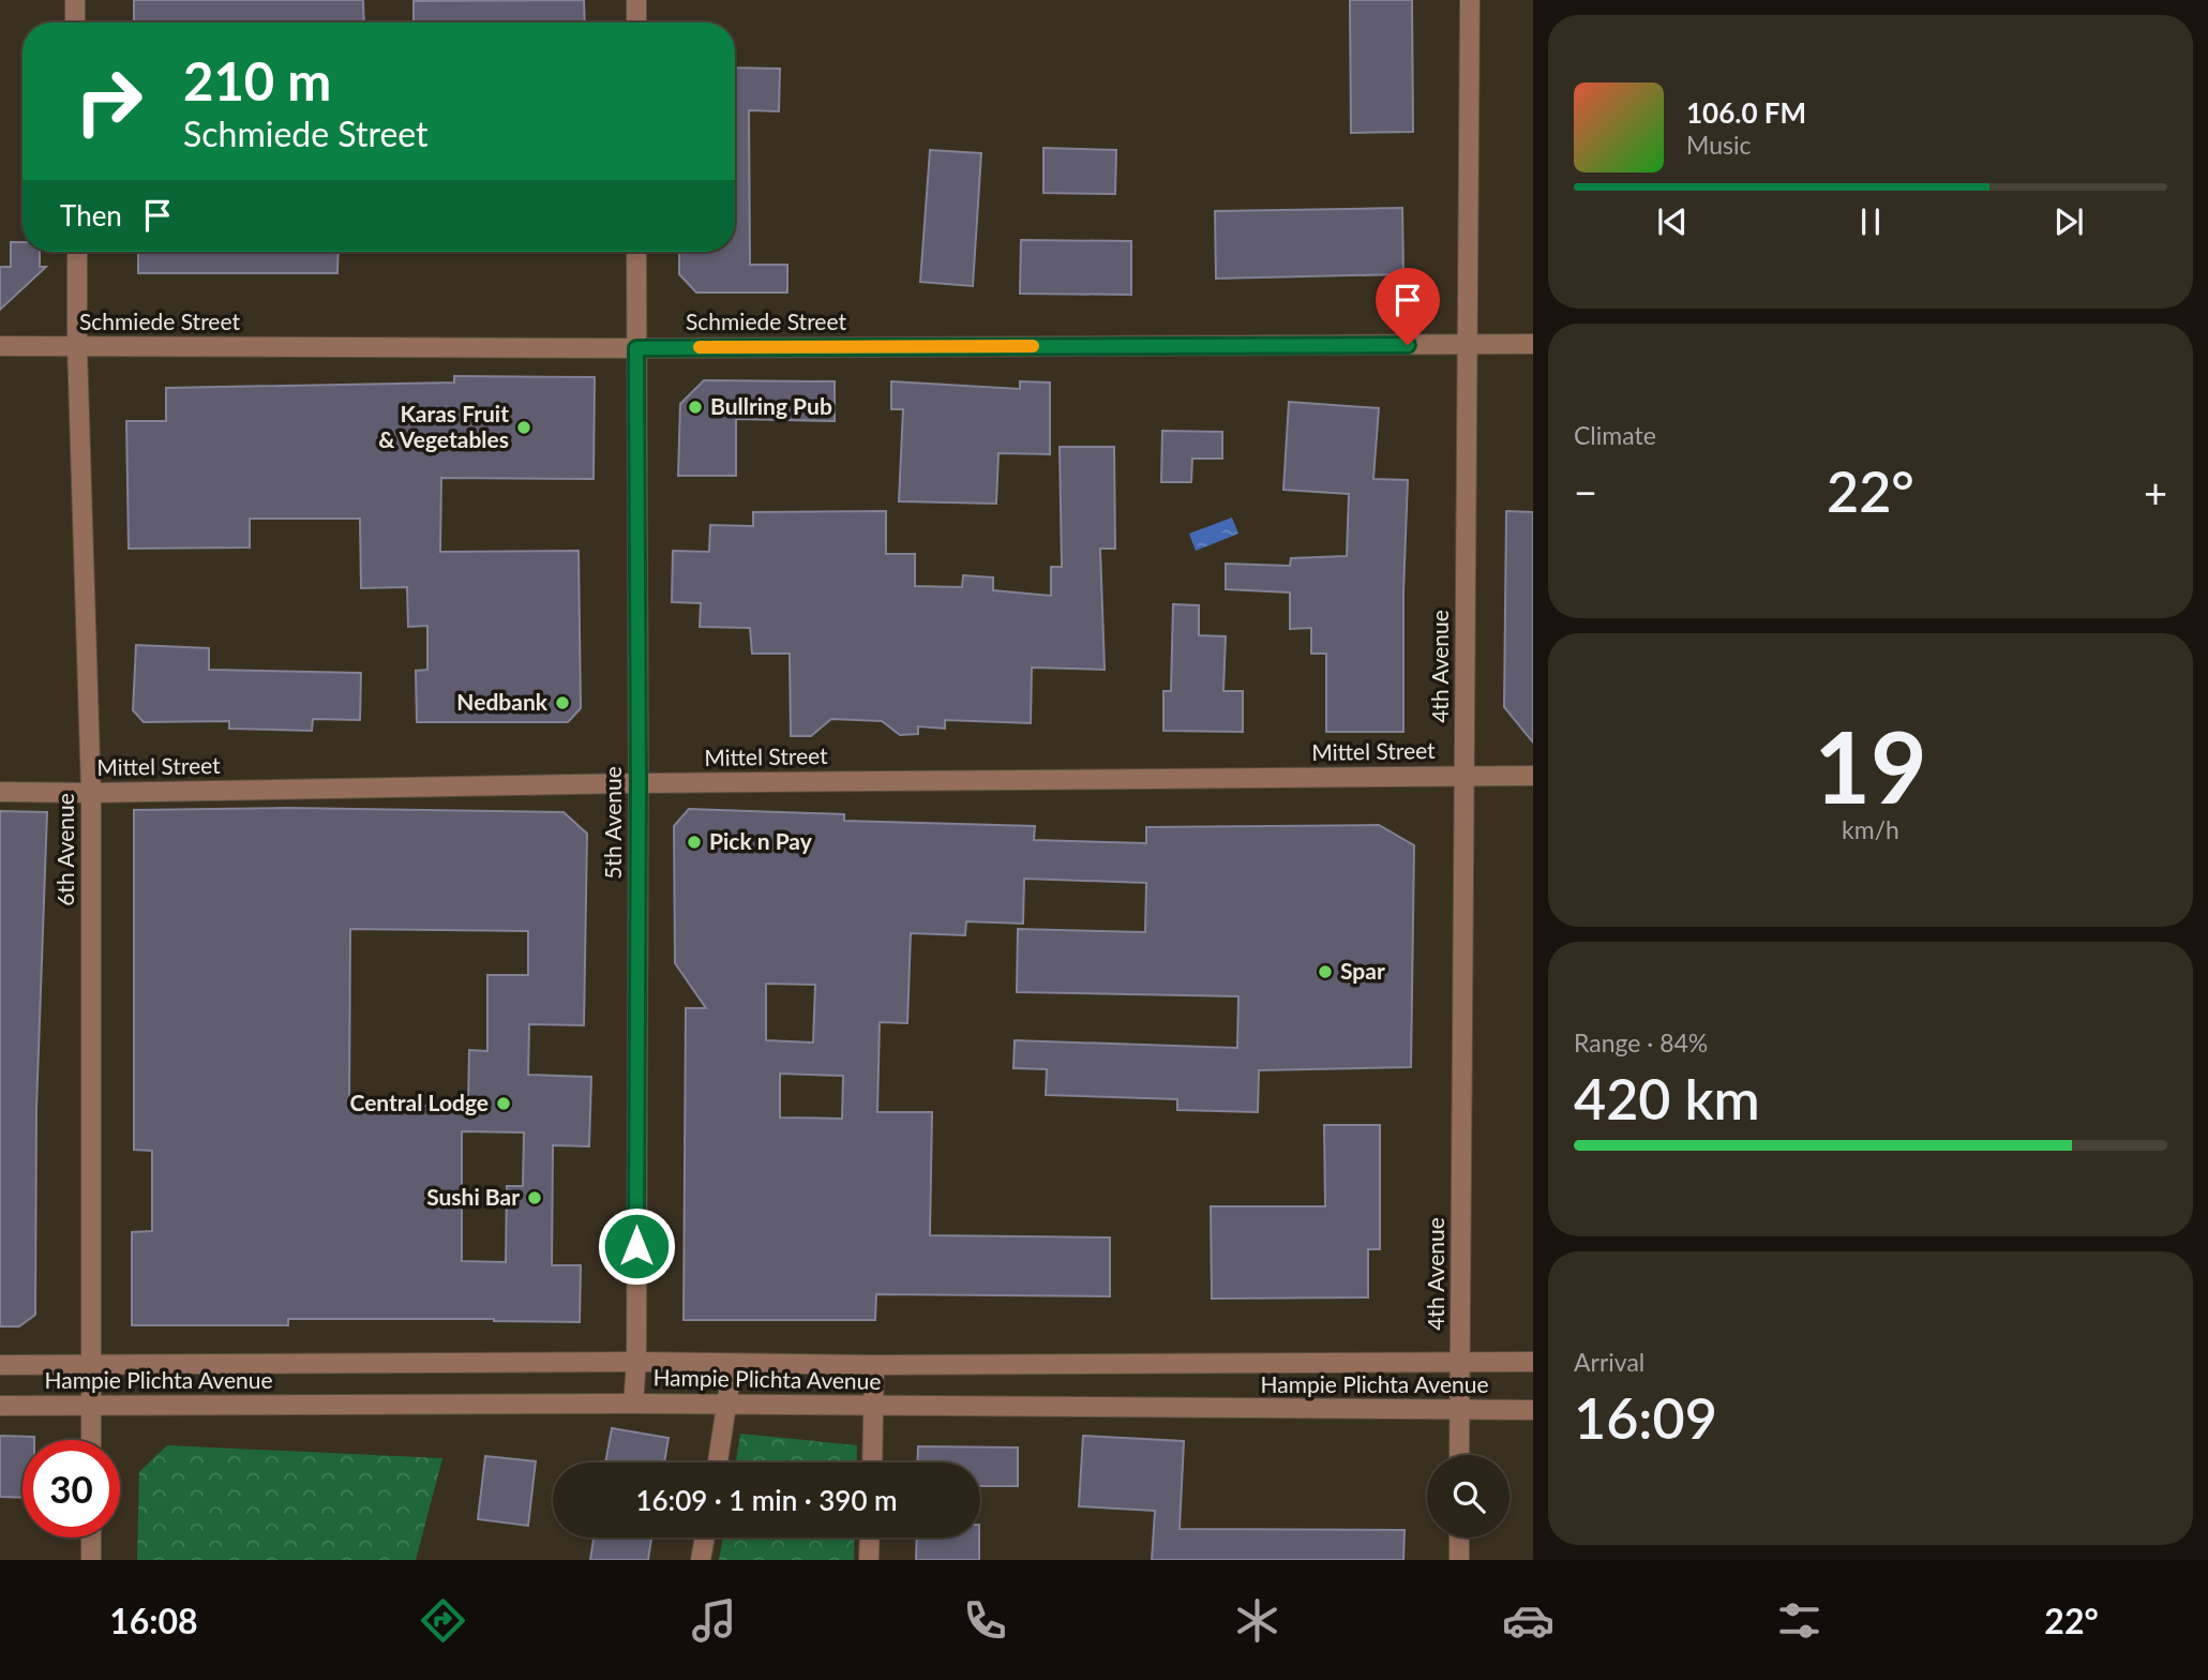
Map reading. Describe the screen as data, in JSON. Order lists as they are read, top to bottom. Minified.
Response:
{"streets":{"street":["Schmiede Street","4th Avenue","Mittel Street","5th Avenue","6th Avenue","Hampie Plichta Avenue"]},"crossings":[["Schmiede Street","4th Avenue"],["Schmiede Street","5th Avenue"],["Schmiede Street","6th Avenue"],["4th Avenue","Mittel Street"],["4th Avenue","Hampie Plichta Avenue"],["Mittel Street","5th Avenue"],["Mittel Street","6th Avenue"],["5th Avenue","Hampie Plichta Avenue"],["6th Avenue","Hampie Plichta Avenue"]],"places":["Bullring Pub","Karas Fruit & Vegetables","Nedbank","Pick n Pay","Spar","Central Lodge","Sushi Bar"],"page":{"turn":["210 m","Schmiede Street"],"song":["106.0 FM","Music"],"then":"Then","tile":["Climate",["19","km/h"],["Range · 84%","420 km"],["Arrival","16:09"]],"heat":["−","22°","+"],"limit":"30","trip":"16:09 · 1 min · 390 m","tabs":["16:08","22°"]}}
